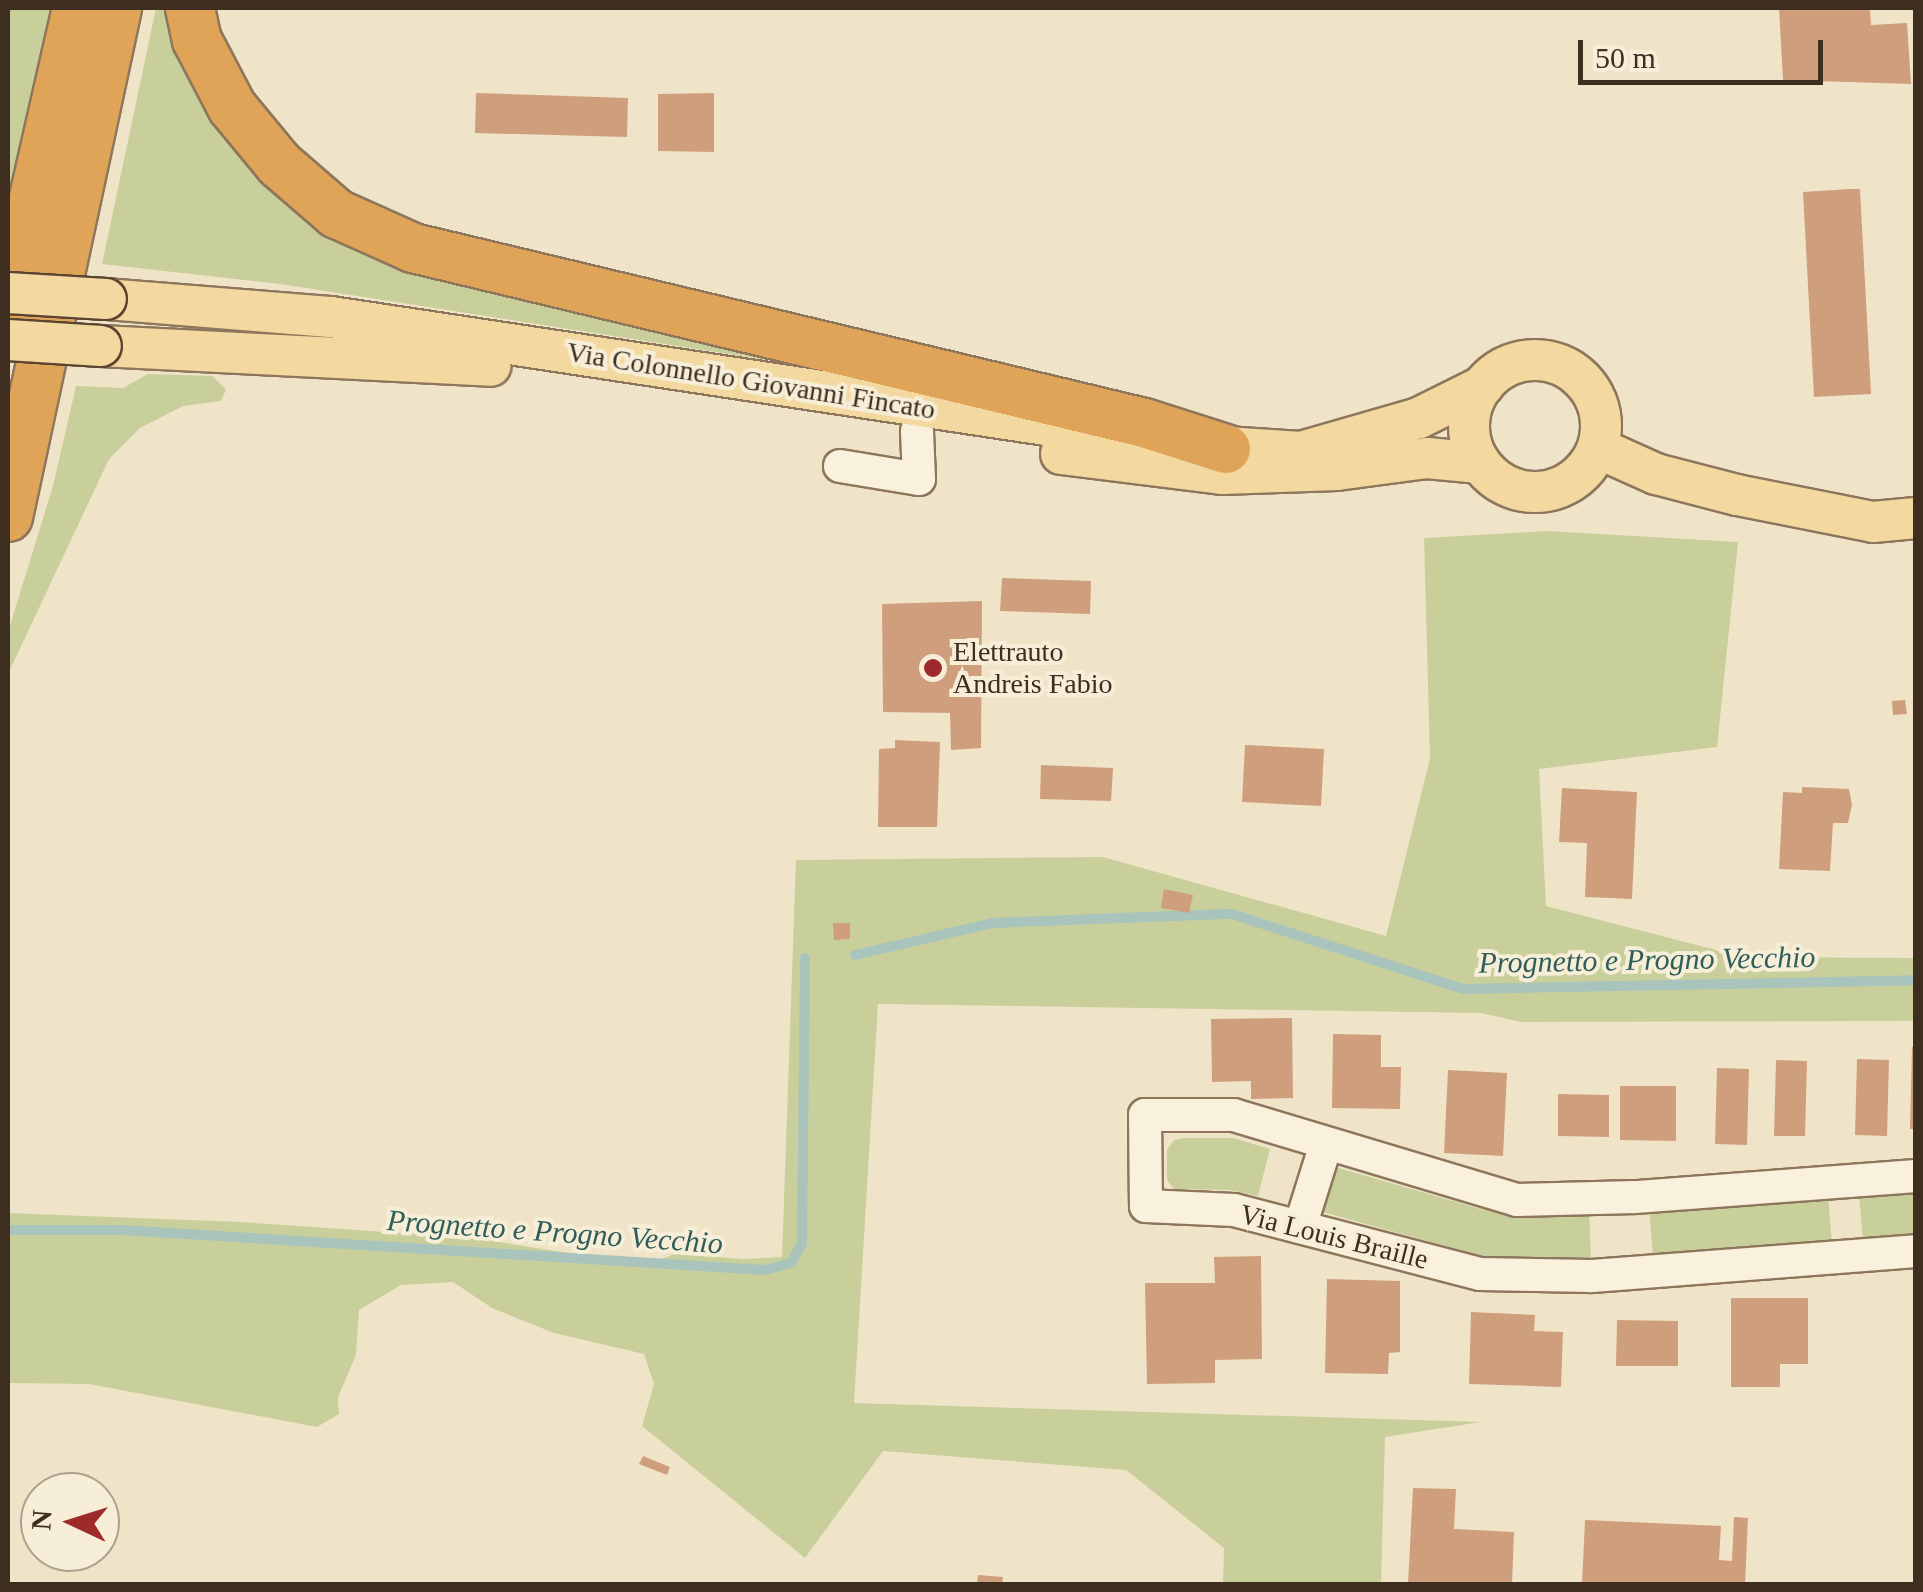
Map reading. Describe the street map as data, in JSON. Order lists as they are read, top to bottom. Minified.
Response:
{"streets":{"main road":["Via Colonnello Giovanni Fincato"],"street":["Via Louis Braille"]},"water":["Prognetto e Progno Vecchio"],"places":["Elettrauto Andreis Fabio"],"scale_bar":"50 m","north":"left"}
